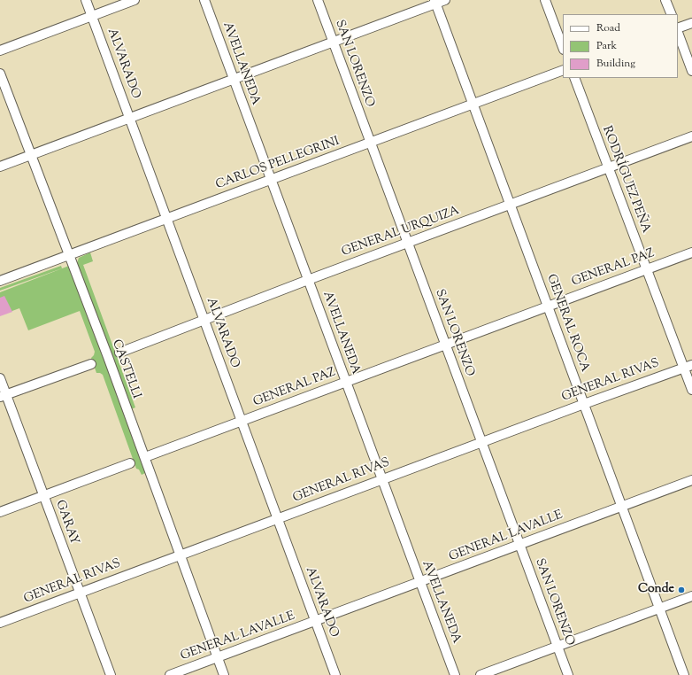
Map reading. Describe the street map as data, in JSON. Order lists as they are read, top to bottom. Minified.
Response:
{"streets":{"street":["ALVARADO","AVELLANEDA","SAN LORENZO","CARLOS PELLEGRINI","RODRÍGUEZ PEÑA","GENERAL URQUIZA","GENERAL PAZ","GENERAL ROCA","CASTELLI","GENERAL RIVAS","GARAY","GENERAL LAVALLE"]},"crossings":[["ALVARADO","CARLOS PELLEGRINI"],["ALVARADO","GENERAL URQUIZA"],["ALVARADO","GENERAL PAZ"],["ALVARADO","GENERAL RIVAS"],["ALVARADO","GENERAL LAVALLE"],["AVELLANEDA","CARLOS PELLEGRINI"],["AVELLANEDA","GENERAL URQUIZA"],["AVELLANEDA","GENERAL PAZ"],["AVELLANEDA","GENERAL RIVAS"],["AVELLANEDA","GENERAL LAVALLE"],["SAN LORENZO","CARLOS PELLEGRINI"],["SAN LORENZO","GENERAL URQUIZA"],["SAN LORENZO","GENERAL PAZ"],["SAN LORENZO","GENERAL RIVAS"],["SAN LORENZO","GENERAL LAVALLE"],["CARLOS PELLEGRINI","GENERAL ROCA"],["CARLOS PELLEGRINI","CASTELLI"],["RODRÍGUEZ PEÑA","GENERAL URQUIZA"],["RODRÍGUEZ PEÑA","GENERAL PAZ"],["RODRÍGUEZ PEÑA","GENERAL RIVAS"],["GENERAL URQUIZA","GENERAL ROCA"],["GENERAL PAZ","GENERAL ROCA"],["GENERAL PAZ","CASTELLI"],["GENERAL ROCA","GENERAL RIVAS"],["GENERAL ROCA","GENERAL LAVALLE"],["CASTELLI","GENERAL RIVAS"],["CASTELLI","GENERAL LAVALLE"],["GENERAL RIVAS","GARAY"]],"places":["Conde"],"legend":["Road","Park","Building"]}
